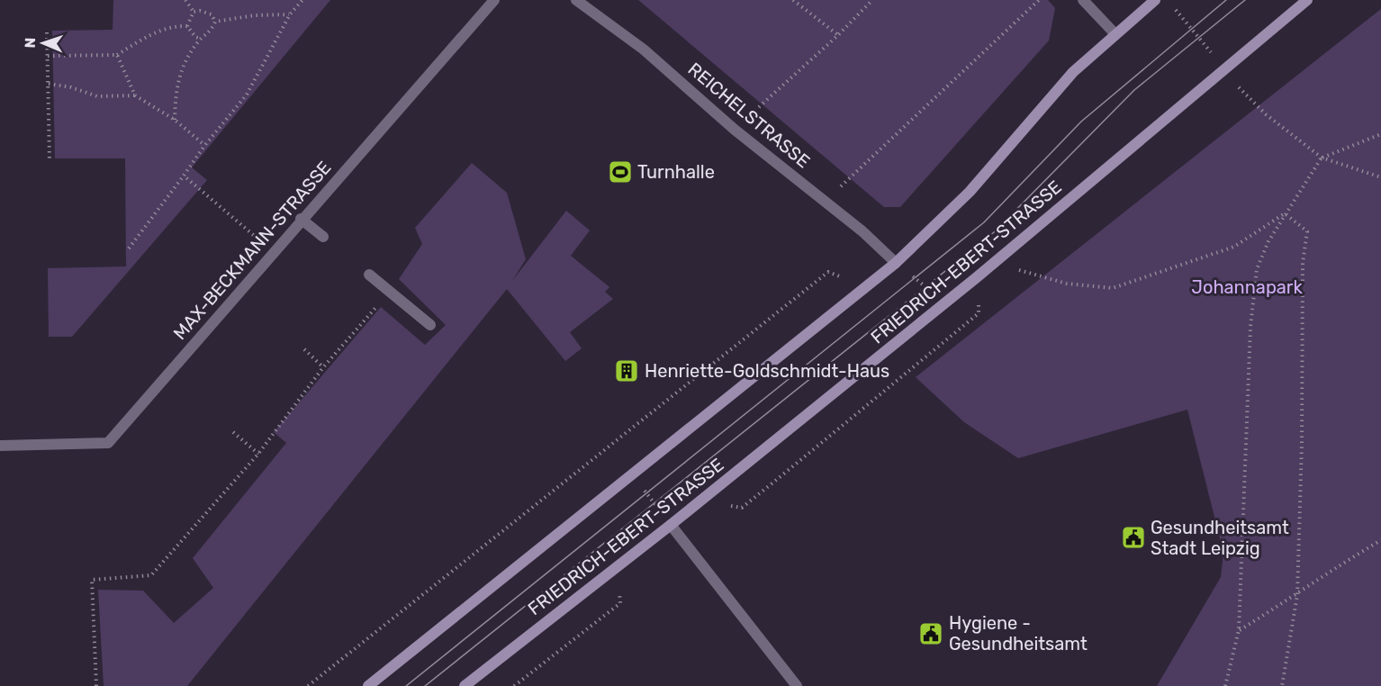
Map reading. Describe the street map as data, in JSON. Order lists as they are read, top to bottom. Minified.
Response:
{"streets":{"main road":["FRIEDRICH-EBERT-STRASSE"],"street":["REICHELSTRASSE","MAX-BECKMANN-STRASSE"]},"parks":["Johannapark"],"places":{"sports":["Turnhalle"],"building":["Henriette-Goldschmidt-Haus"],"public building":["Gesundheitsamt Stadt Leipzig","Hygiene - Gesundheitsamt"]},"north":"left"}
